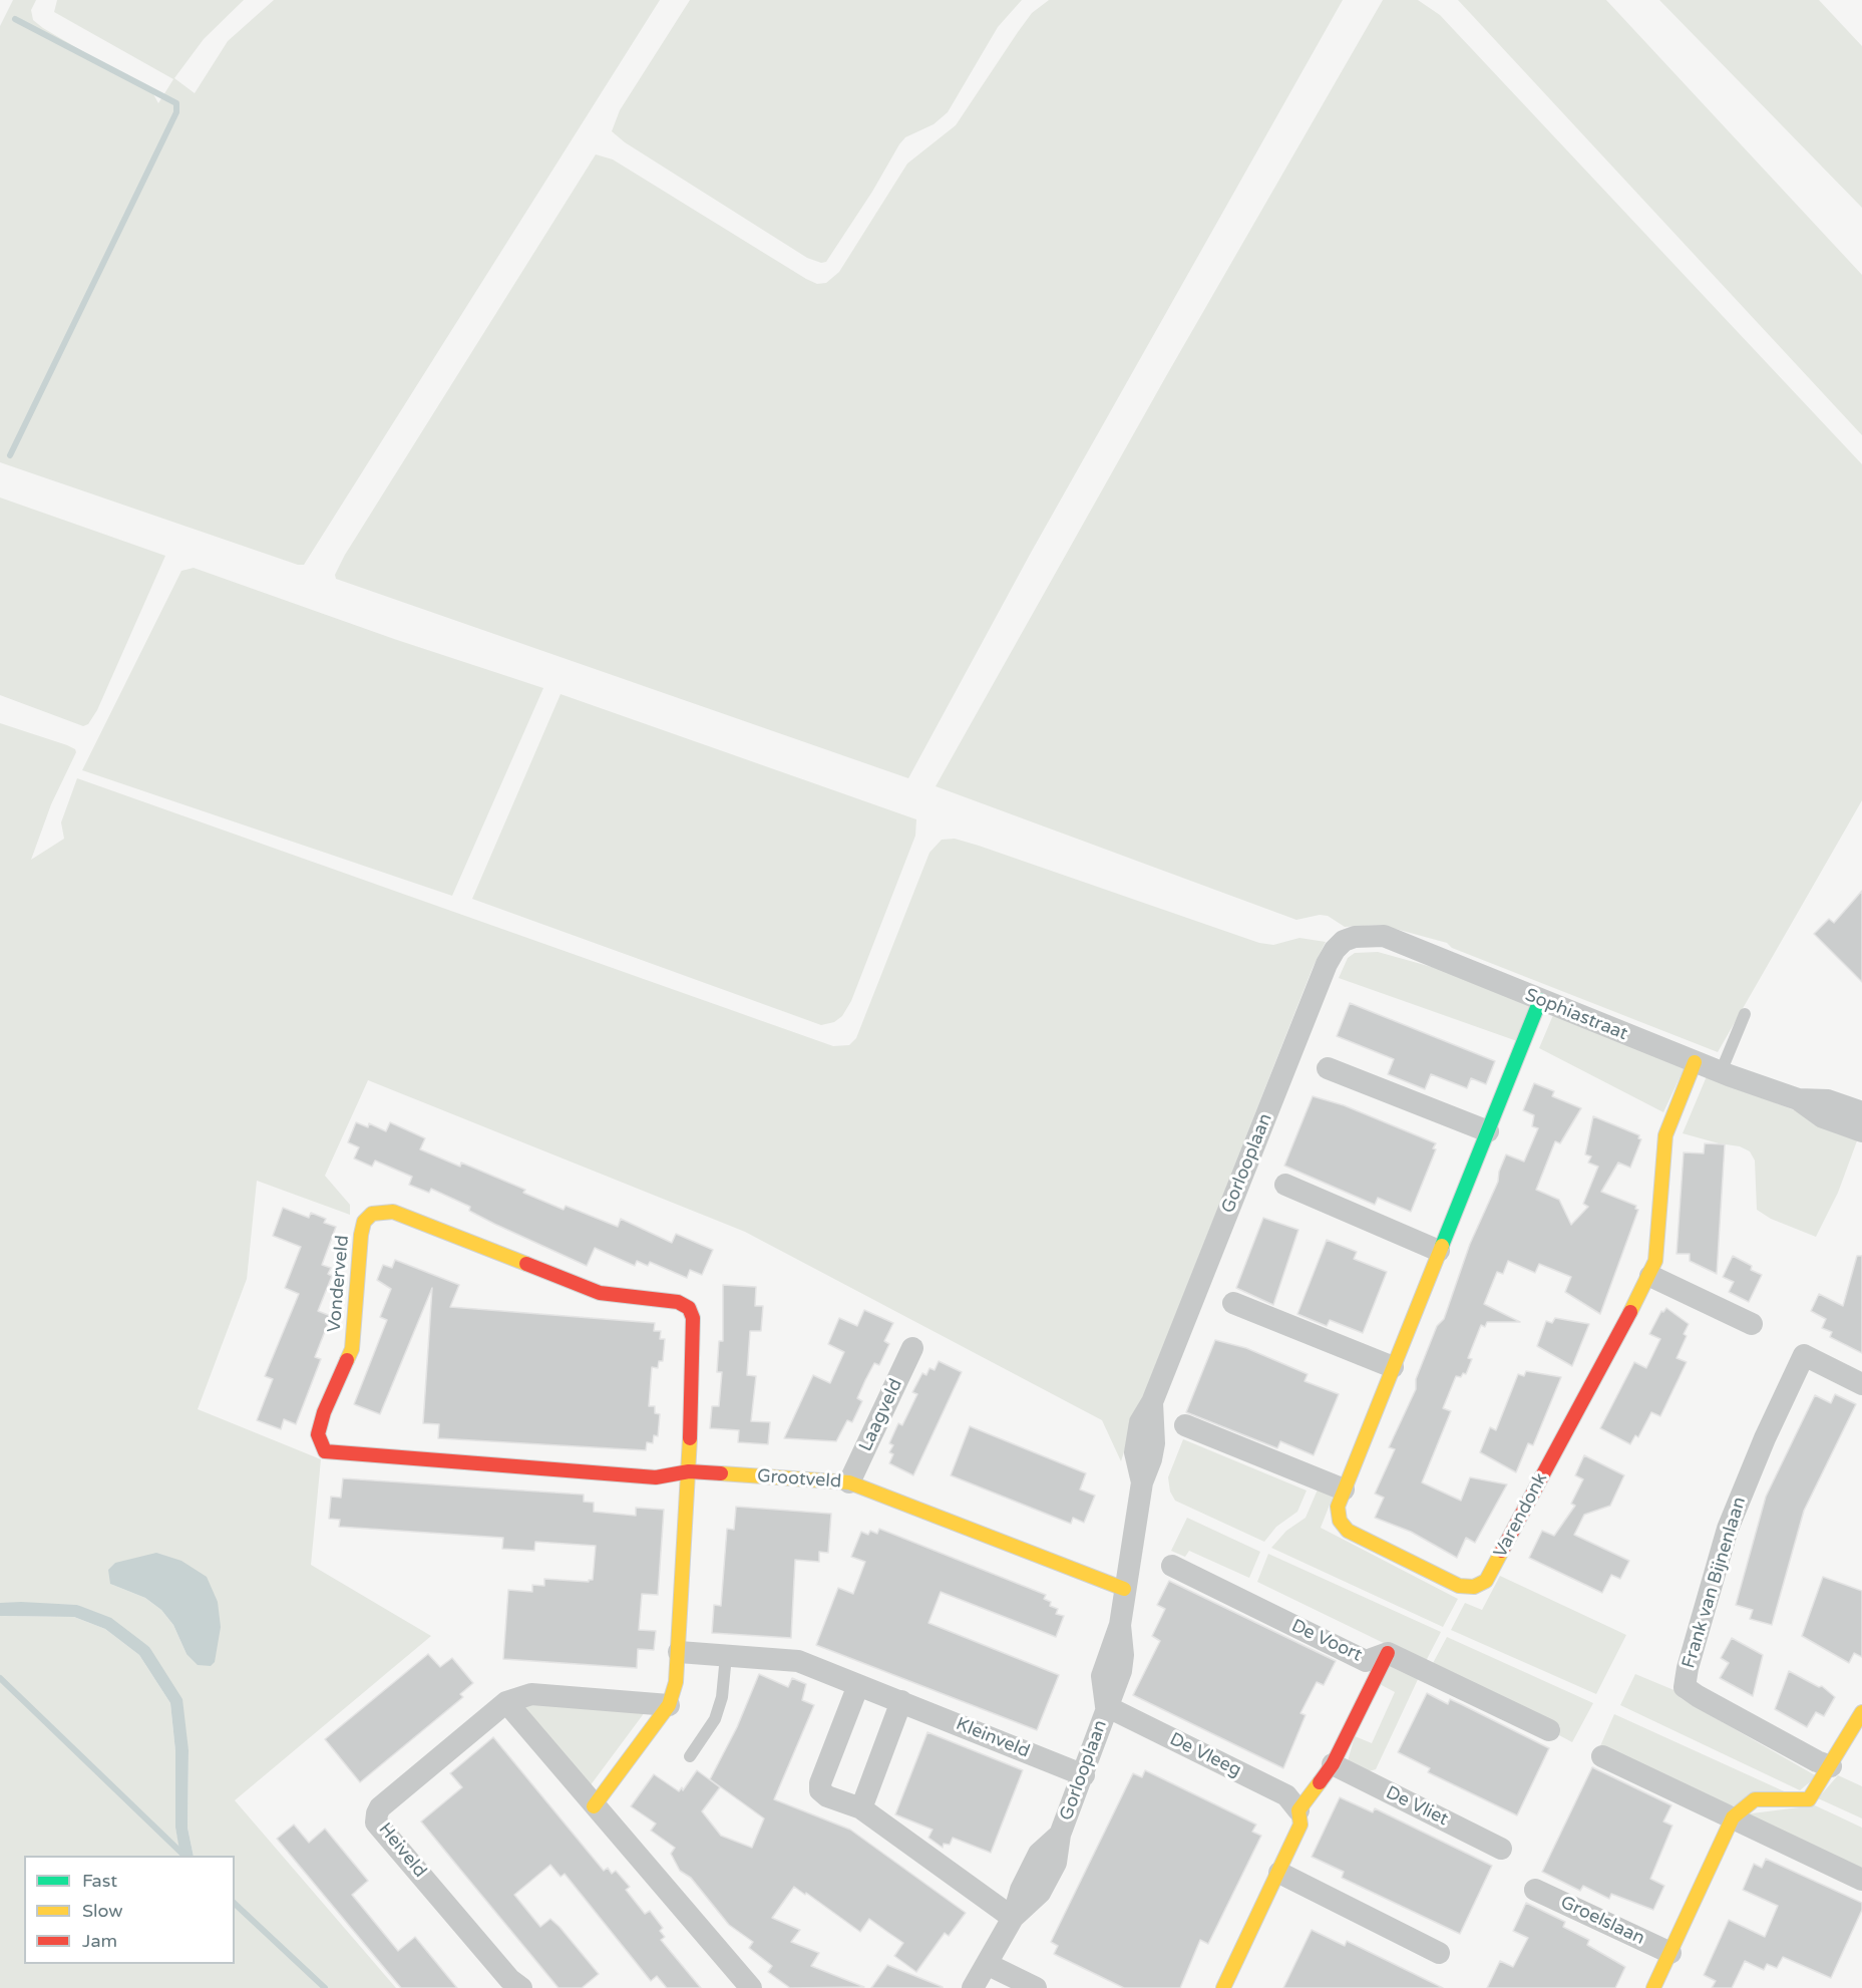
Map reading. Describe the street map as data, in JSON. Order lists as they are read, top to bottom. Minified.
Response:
{"streets":{"street":["Sophiastraat","Gorlooplaan","Vonderveld","Laagveld","Grootveld","Varendonk","Frank van Bijnenlaan","De Voort","Kleinveld","De Vleeg","De Vliet","Heiveld","Groelslaan"]},"crossings":[["Sophiastraat","Gorlooplaan"],["Sophiastraat","Varendonk"],["Gorlooplaan","Grootveld"],["Gorlooplaan","Kleinveld"],["Gorlooplaan","De Vleeg"],["Vonderveld","Grootveld"],["Laagveld","Grootveld"]],"legend":["Fast","Slow","Jam"]}
